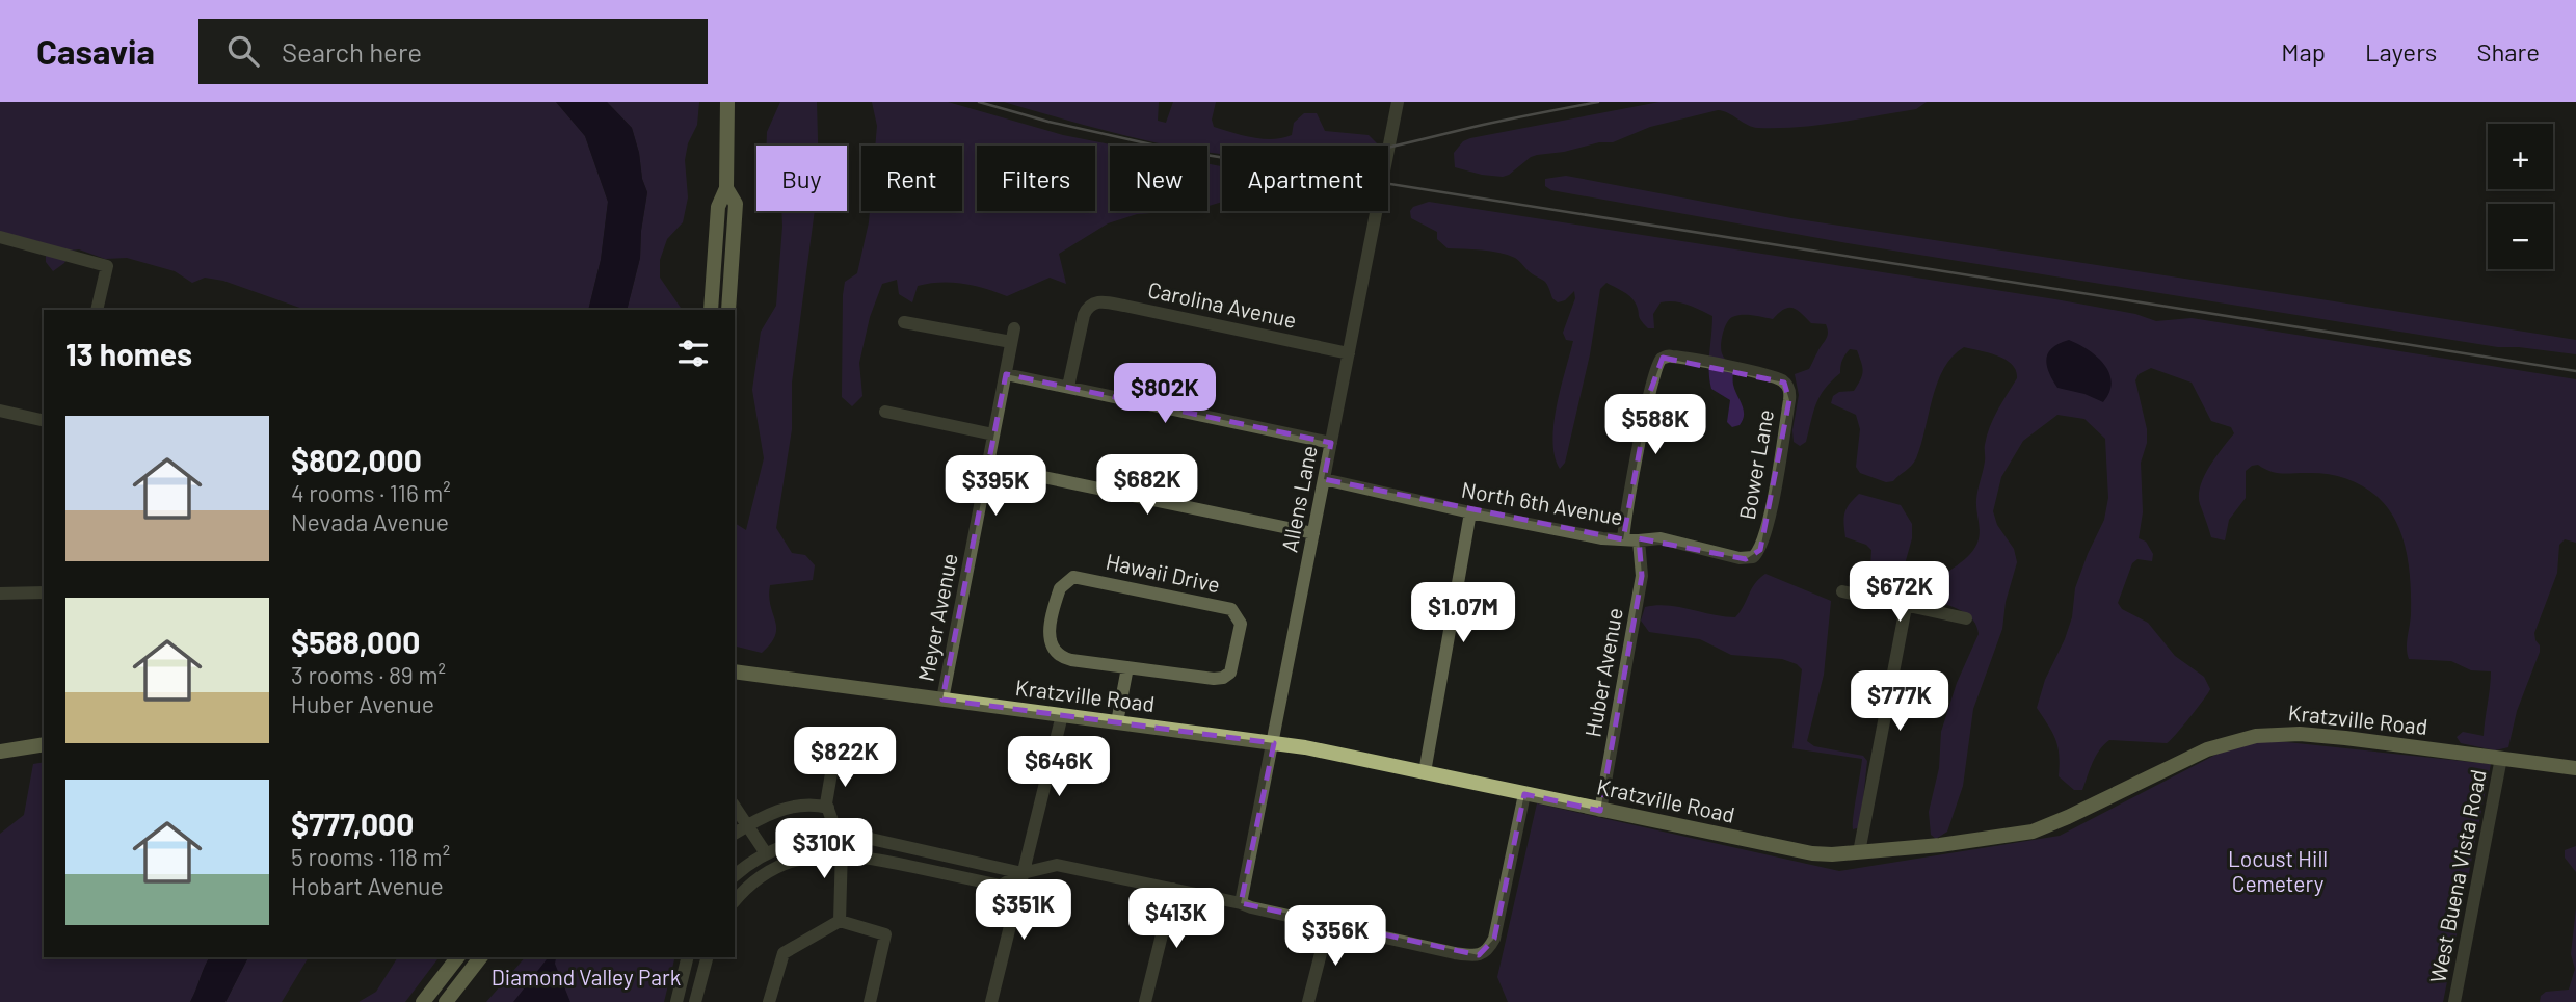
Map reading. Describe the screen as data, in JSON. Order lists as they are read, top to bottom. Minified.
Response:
{"streets":{"main road":["Kratzville Road"],"street":["Carolina Avenue","Bower Lane","Allens Lane","North 6th Avenue","Hawaii Drive","Meyer Avenue","Huber Avenue","West Buena Vista Road"]},"crossings":[["Carolina Avenue","Allens Lane"],["Bower Lane","North 6th Avenue"],["Allens Lane","North 6th Avenue"],["Allens Lane","Kratzville Road"],["North 6th Avenue","Huber Avenue"],["Meyer Avenue","Kratzville Road"],["Huber Avenue","Kratzville Road"],["Kratzville Road","West Buena Vista Road"]],"parks":["Locust Hill Cemetery","Diamond Valley Park"],"page":{"header":"Casavia","search":"Search here","nav":["Map","Layers","Share"],"map_buttons":["+","−"],"chip":["Buy","Rent","Filters","New","Apartment"],"heading":"13 homes","price":["$802K","$588K","$682K","$395K","$672K","$1.07M","$777K","$822K","$646K","$310K","$351K","$413K","$356K"],"list":[{"name":"$802,000","note":"4 rooms · 116 m² · Nevada Avenue"},{"name":"$588,000","note":"3 rooms · 89 m² · Huber Avenue"},{"name":"$777,000","note":"5 rooms · 118 m² · Hobart Avenue"}]}}
